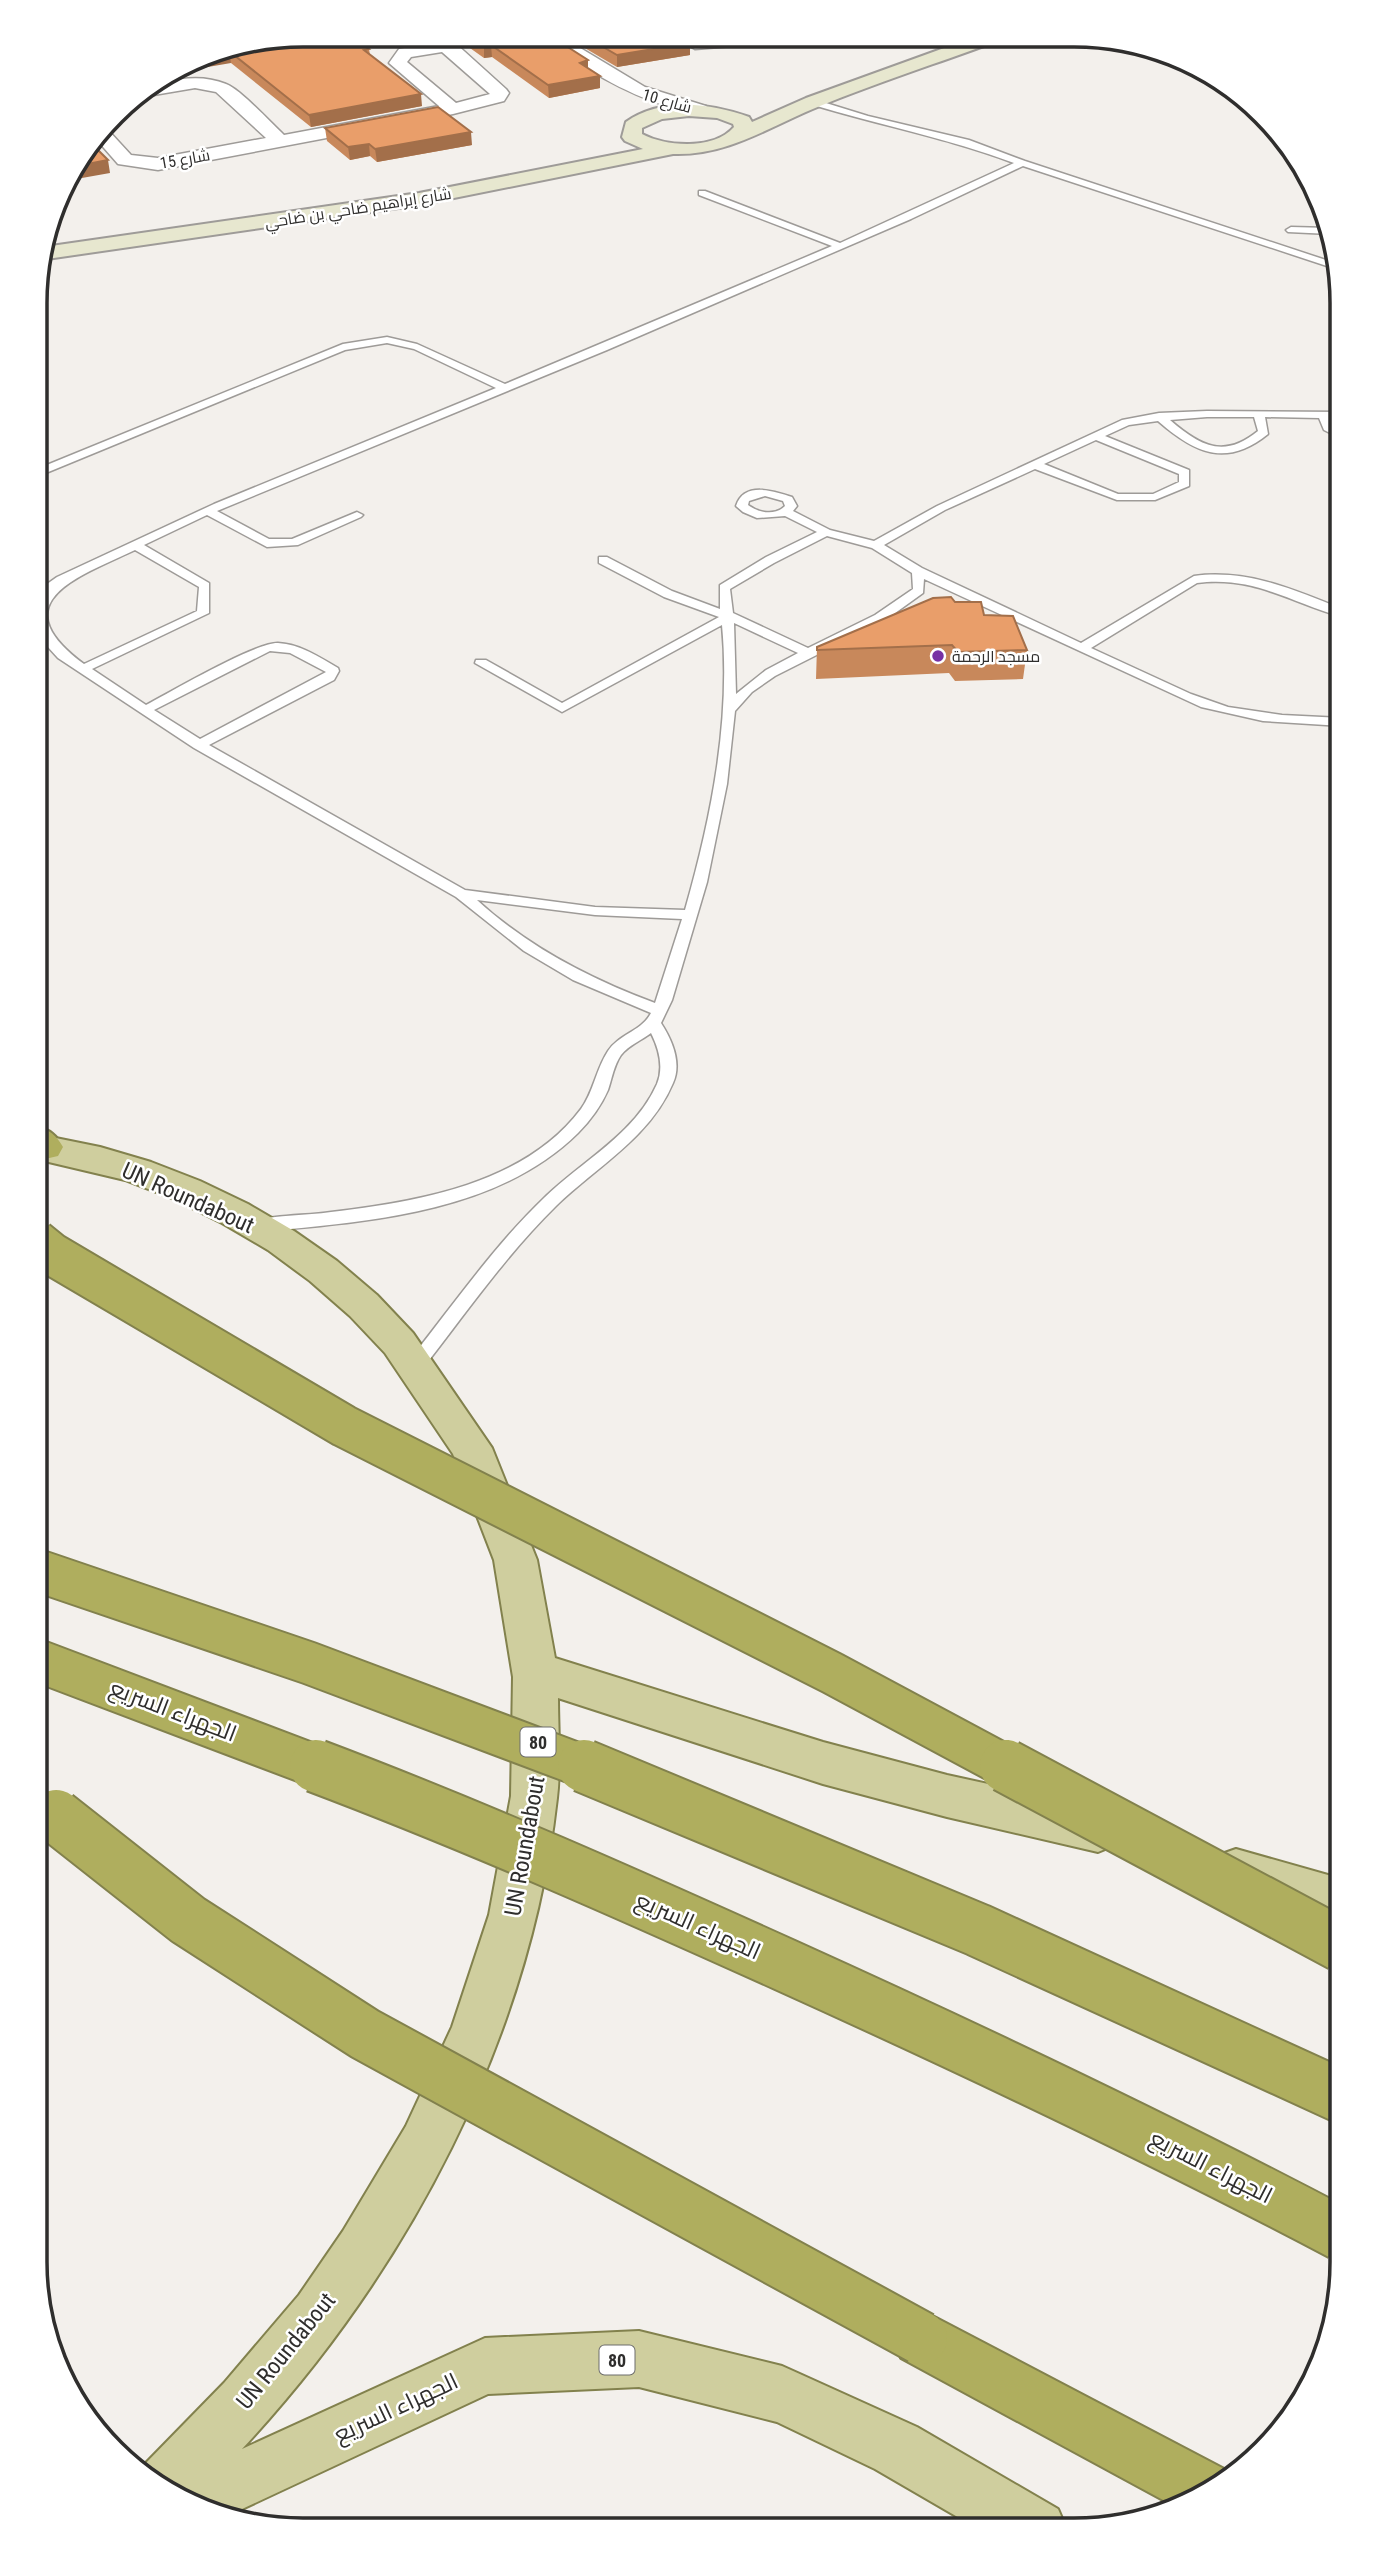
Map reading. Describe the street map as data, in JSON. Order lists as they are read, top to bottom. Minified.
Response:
{"streets":{"highway":["الجهراء السريع","80"],"main road":["UN Roundabout"],"street":["شارع 10","شارع 15","شارع إبراهيم ضاحي بن ضاحي"]},"crossings":[["شارع 10","شارع إبراهيم ضاحي بن ضاحي"]],"places":["مسجد الرحمة"]}
